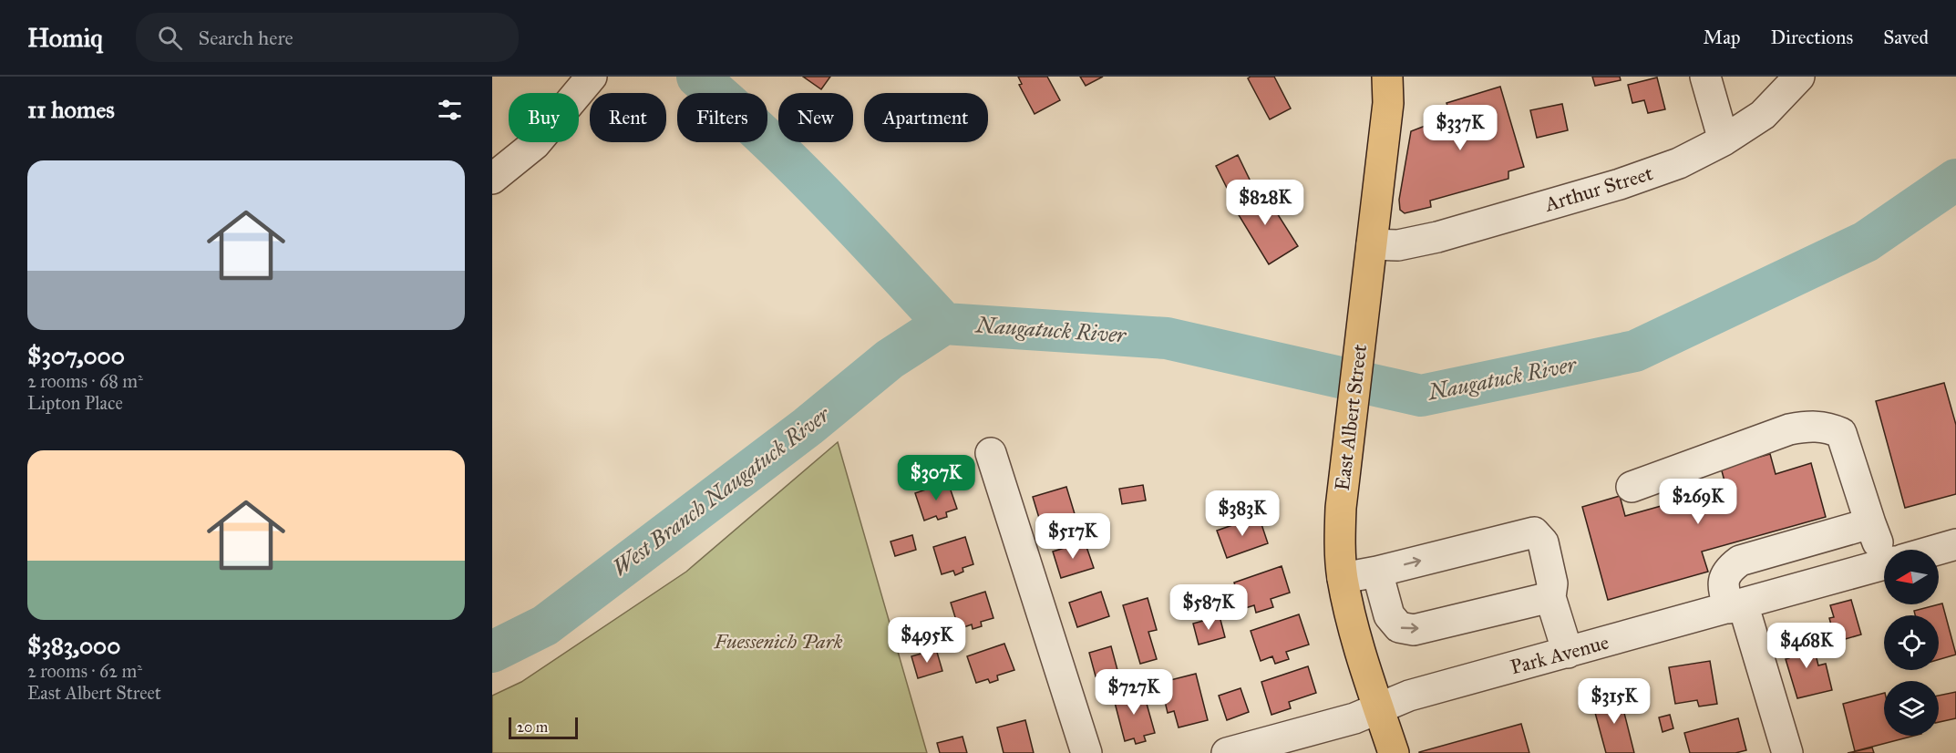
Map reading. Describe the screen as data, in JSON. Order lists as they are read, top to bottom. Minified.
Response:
{"streets":{"main road":["East Albert Street"],"street":["Arthur Street","Park Avenue"]},"crossings":[["Arthur Street","East Albert Street"],["East Albert Street","Park Avenue"]],"water":["Naugatuck River","West Branch Naugatuck River"],"parks":["Fuessenich Park"],"scale_bar":"20 m","north":"left","page":{"header":"Homiq","search":"Search here","nav":["Map","Directions","Saved"],"heading":"11 homes","chip":["Buy","Rent","Filters","New","Apartment"],"price":["$337K","$828K","$307K","$269K","$383K","$517K","$587K","$495K","$468K","$727K","$315K"],"list":[{"name":"$307,000","note":"2 rooms · 68 m² · Lipton Place"},{"name":"$383,000","note":"2 rooms · 62 m² · East Albert Street"}],"scale":"20 m"}}
